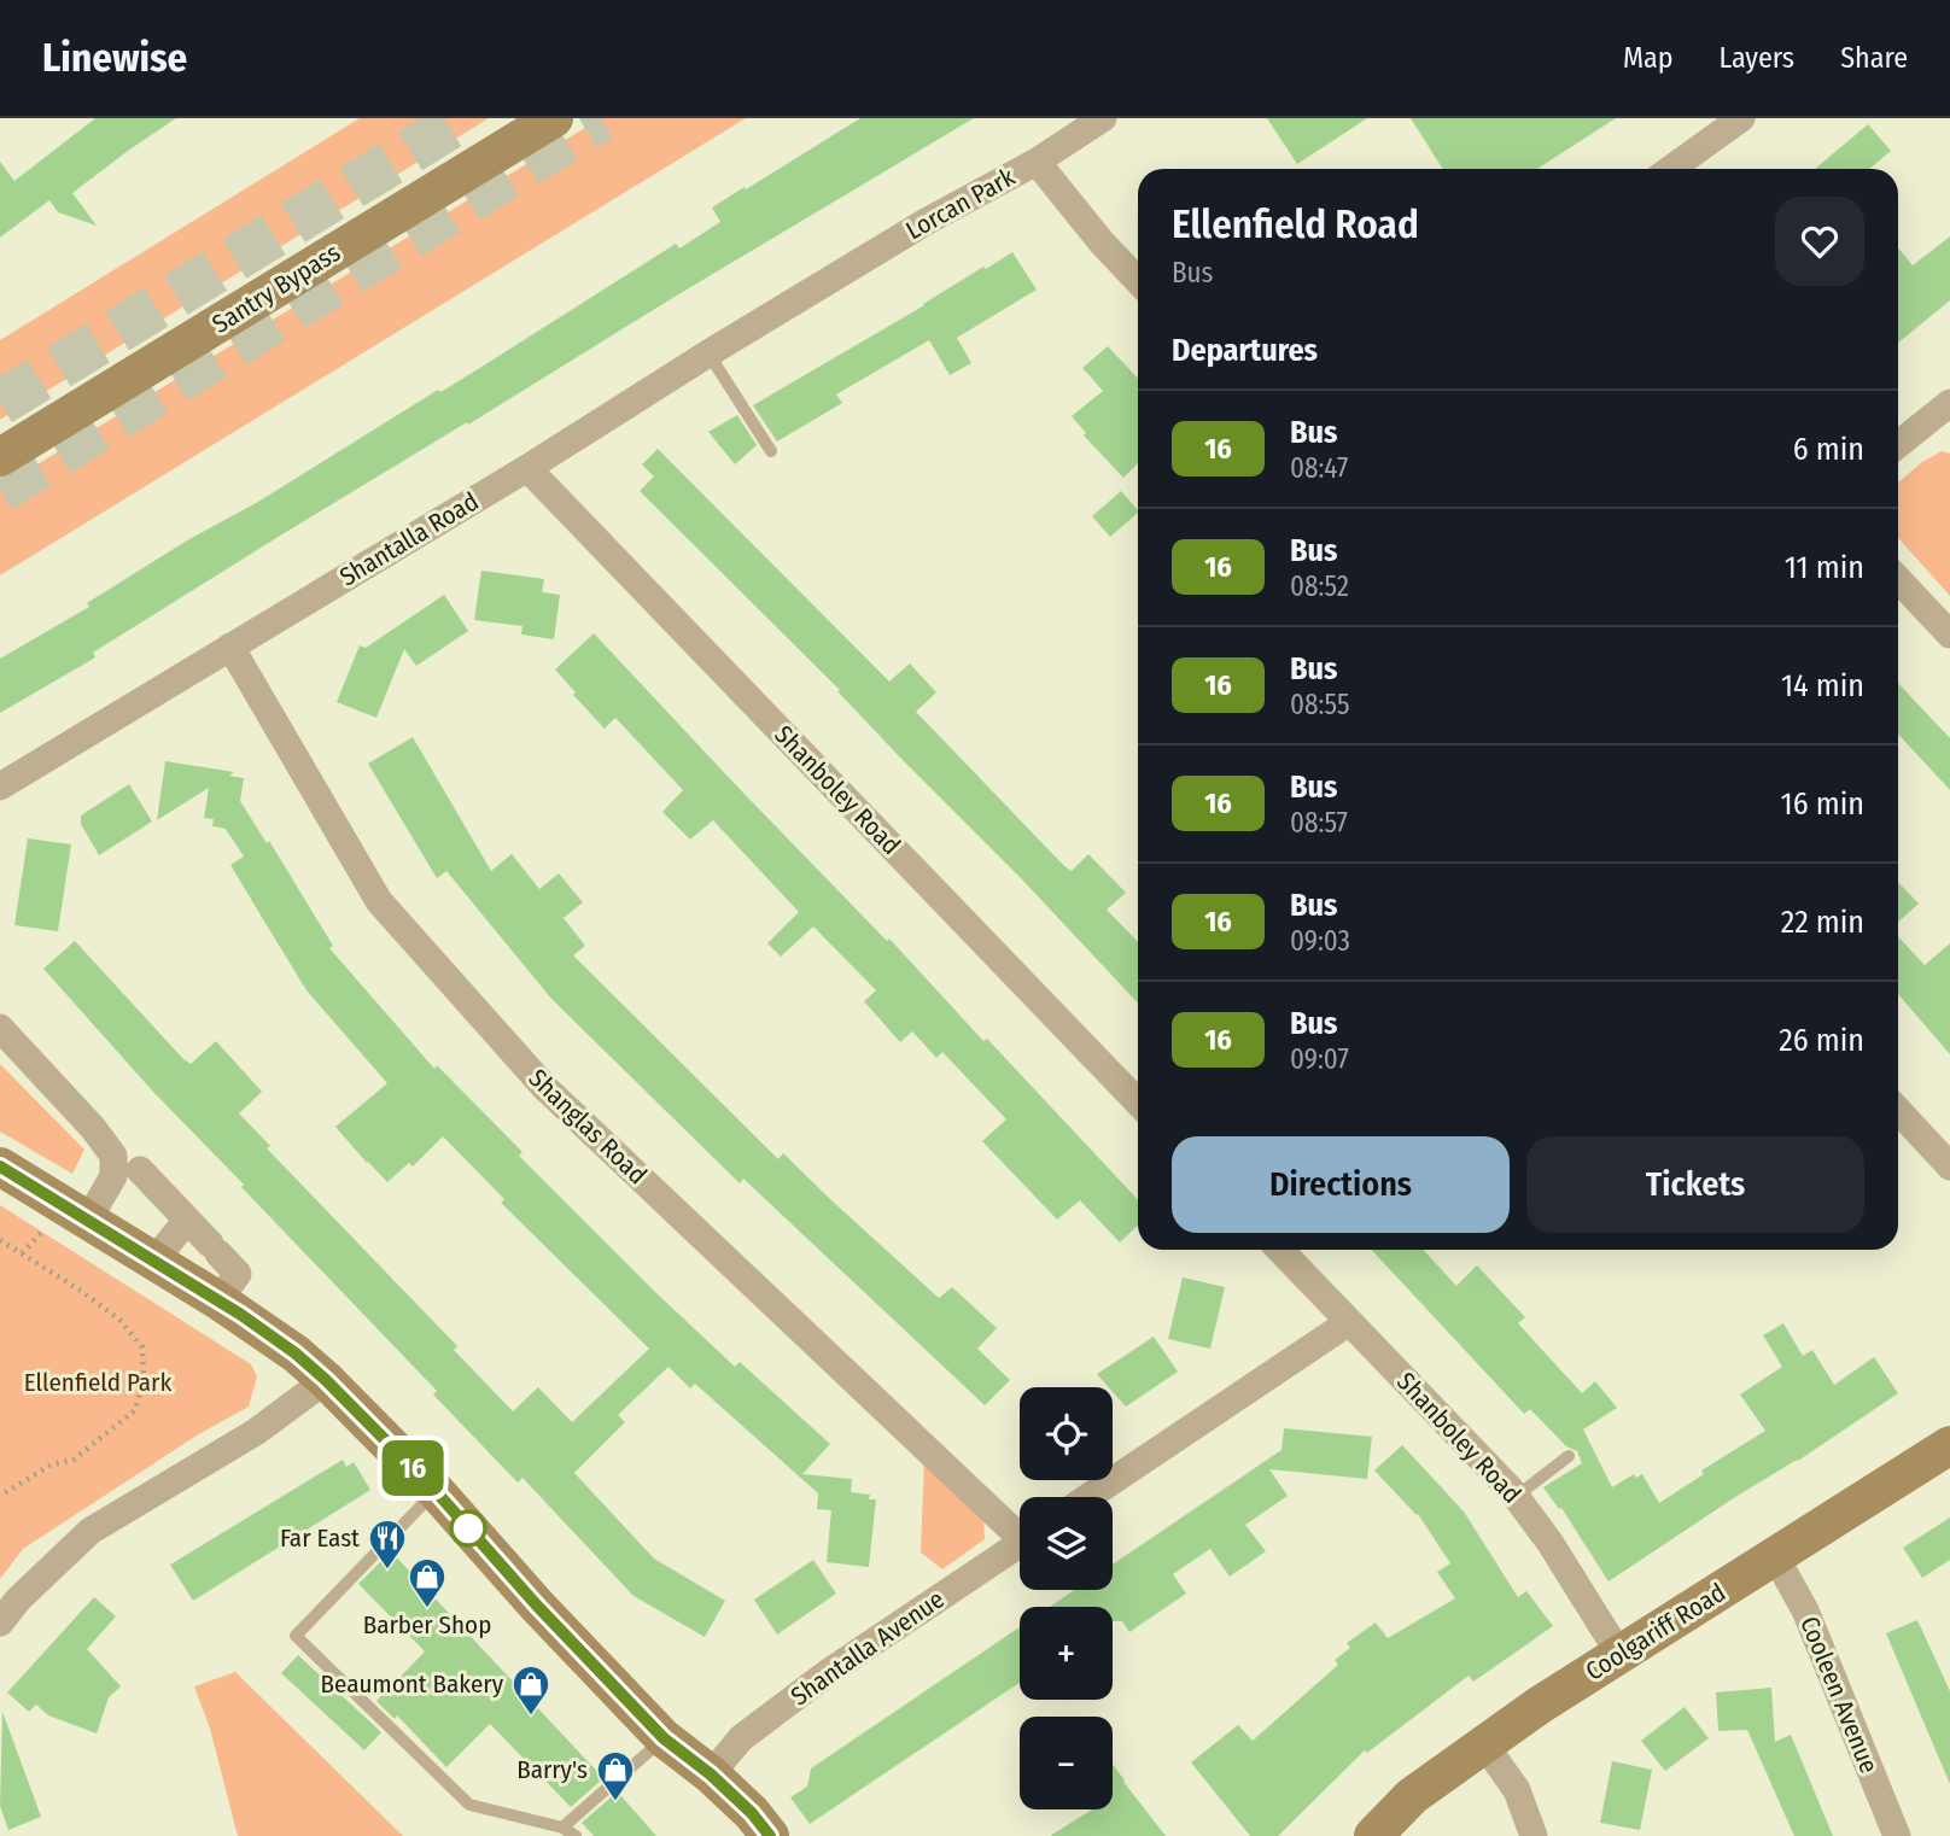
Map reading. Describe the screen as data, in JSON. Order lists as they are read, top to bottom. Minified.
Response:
{"streets":{"street":["Lorcan Park","Santry Bypass","Shantalla Road","Shanboley Road","Shanglas Road","Coolgariff Road","Shantalla Avenue","Cooleen Avenue"]},"crossings":[["Lorcan Park","Shantalla Road"],["Shantalla Road","Shanboley Road"],["Shantalla Road","Shanglas Road"],["Shanboley Road","Coolgariff Road"],["Coolgariff Road","Cooleen Avenue"]],"parks":["Ellenfield Park"],"places":{"restaurant":["Far East"],"shop":["Barber Shop","Beaumont Bakery","Barry's"]},"lines":["bus line 16"],"page":{"header":"Linewise","nav":["Map","Layers","Share"],"on_map":"16","heading":[["Ellenfield Road","Bus"],"Departures"],"list":[{"mark":"16","name":"Bus","note":"08:47","value":"6 min"},{"mark":"16","name":"Bus","note":"08:52","value":"11 min"},{"mark":"16","name":"Bus","note":"08:55","value":"14 min"},{"mark":"16","name":"Bus","note":"08:57","value":"16 min"},{"mark":"16","name":"Bus","note":"09:03","value":"22 min"},{"mark":"16","name":"Bus","note":"09:07","value":"26 min"}],"buttons":["Directions","Tickets"],"map_buttons":["+","−"]}}
